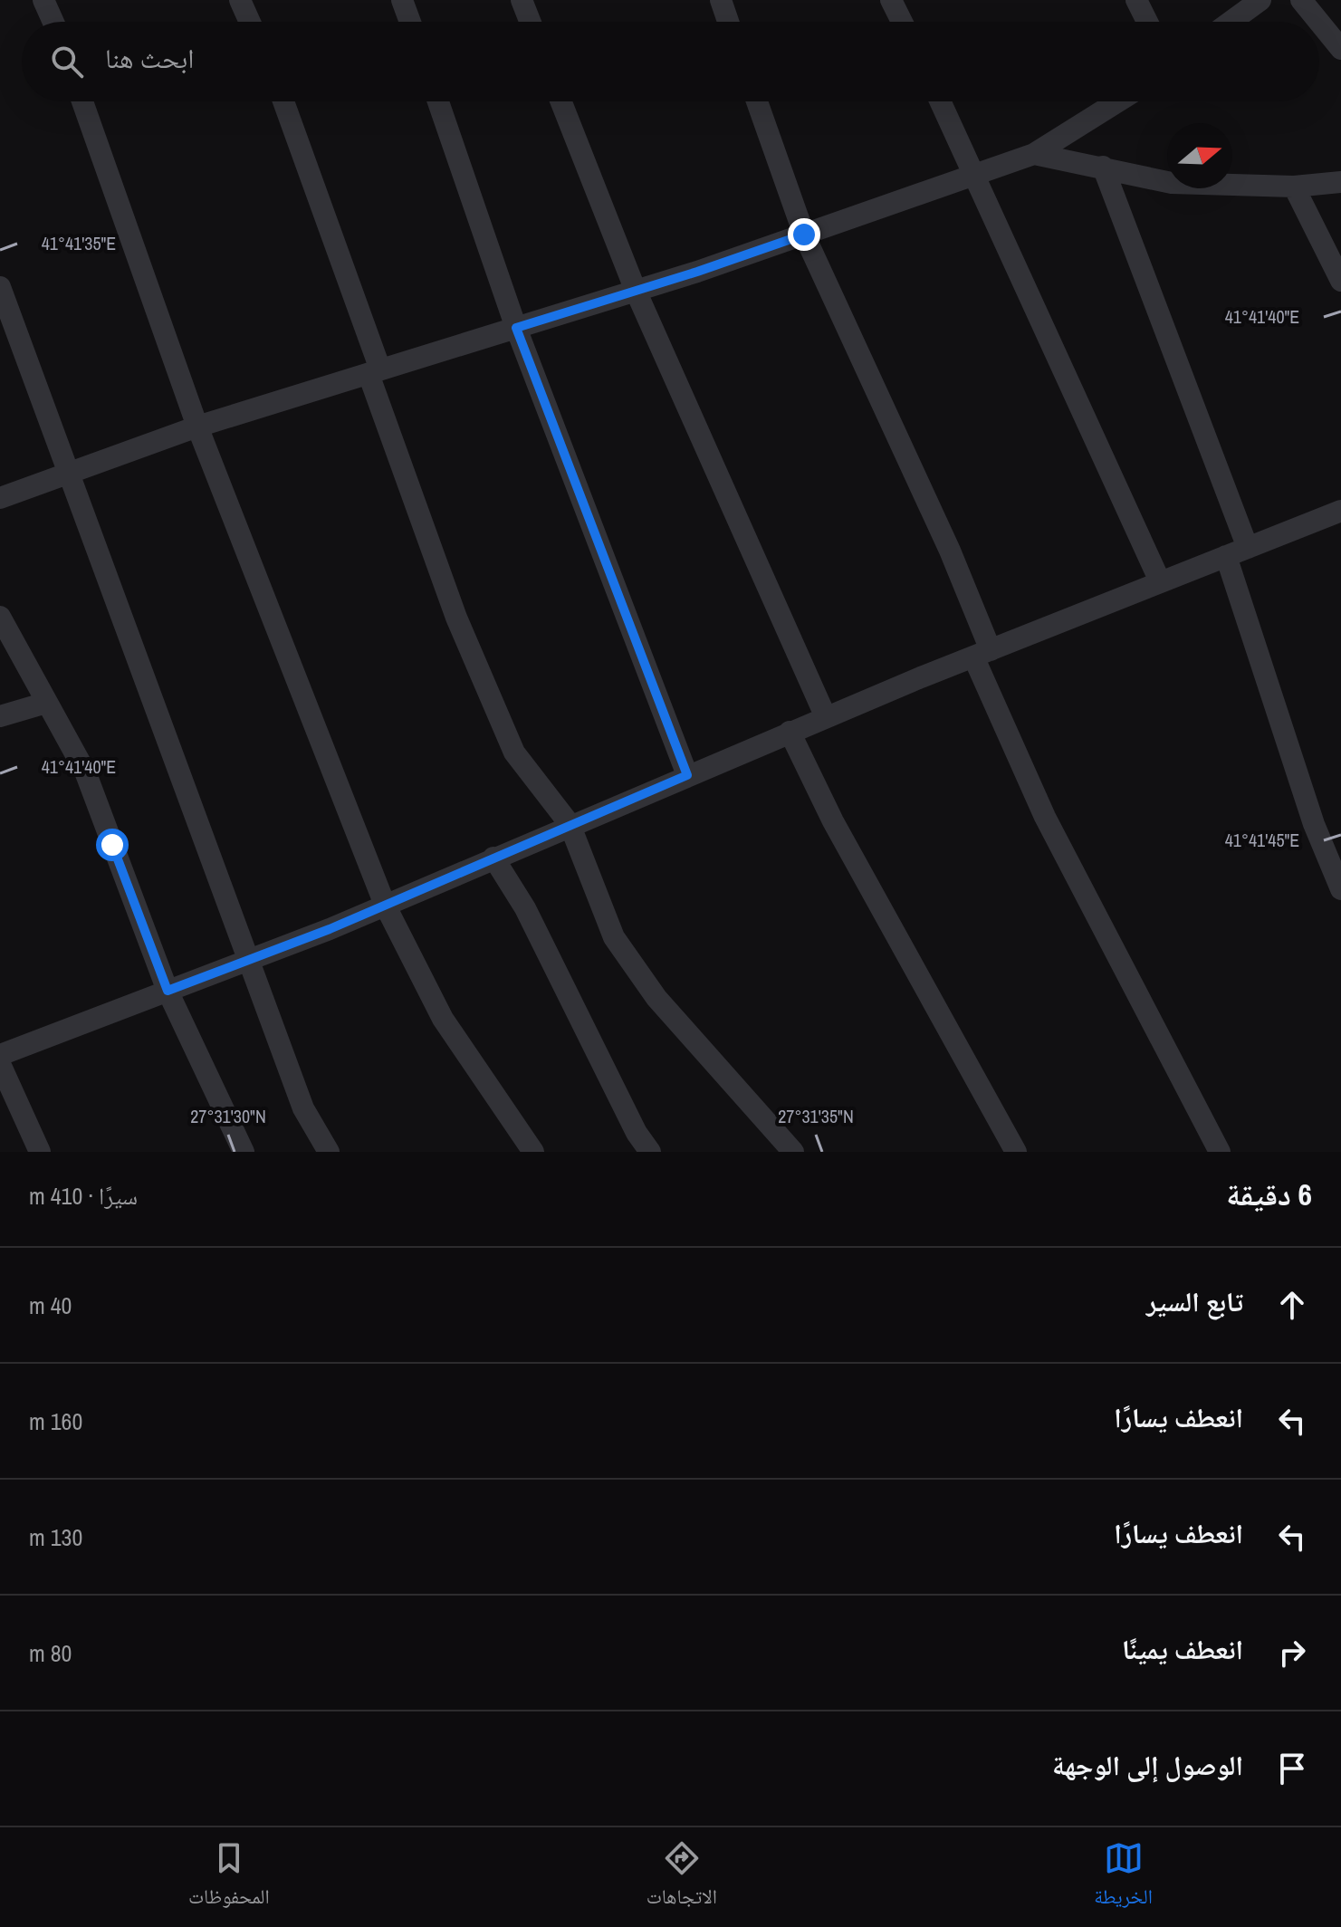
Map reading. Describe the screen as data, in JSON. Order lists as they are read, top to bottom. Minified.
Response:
{"north":"right","page":{"search":"ابحث هنا","heading":["6 دقيقة","سيرًا · 410 m"],"list":[["تابع السير","40 m"],["انعطف يسارًا","160 m"],["انعطف يسارًا","130 m"],["انعطف يمينًا","80 m"],"الوصول إلى الوجهة"],"nav":["الخريطة","الاتجاهات","المحفوظات"]},"coordinates":["41°41'35\"E","41°41'40\"E","41°41'45\"E","27°31'30\"N","27°31'35\"N"]}
